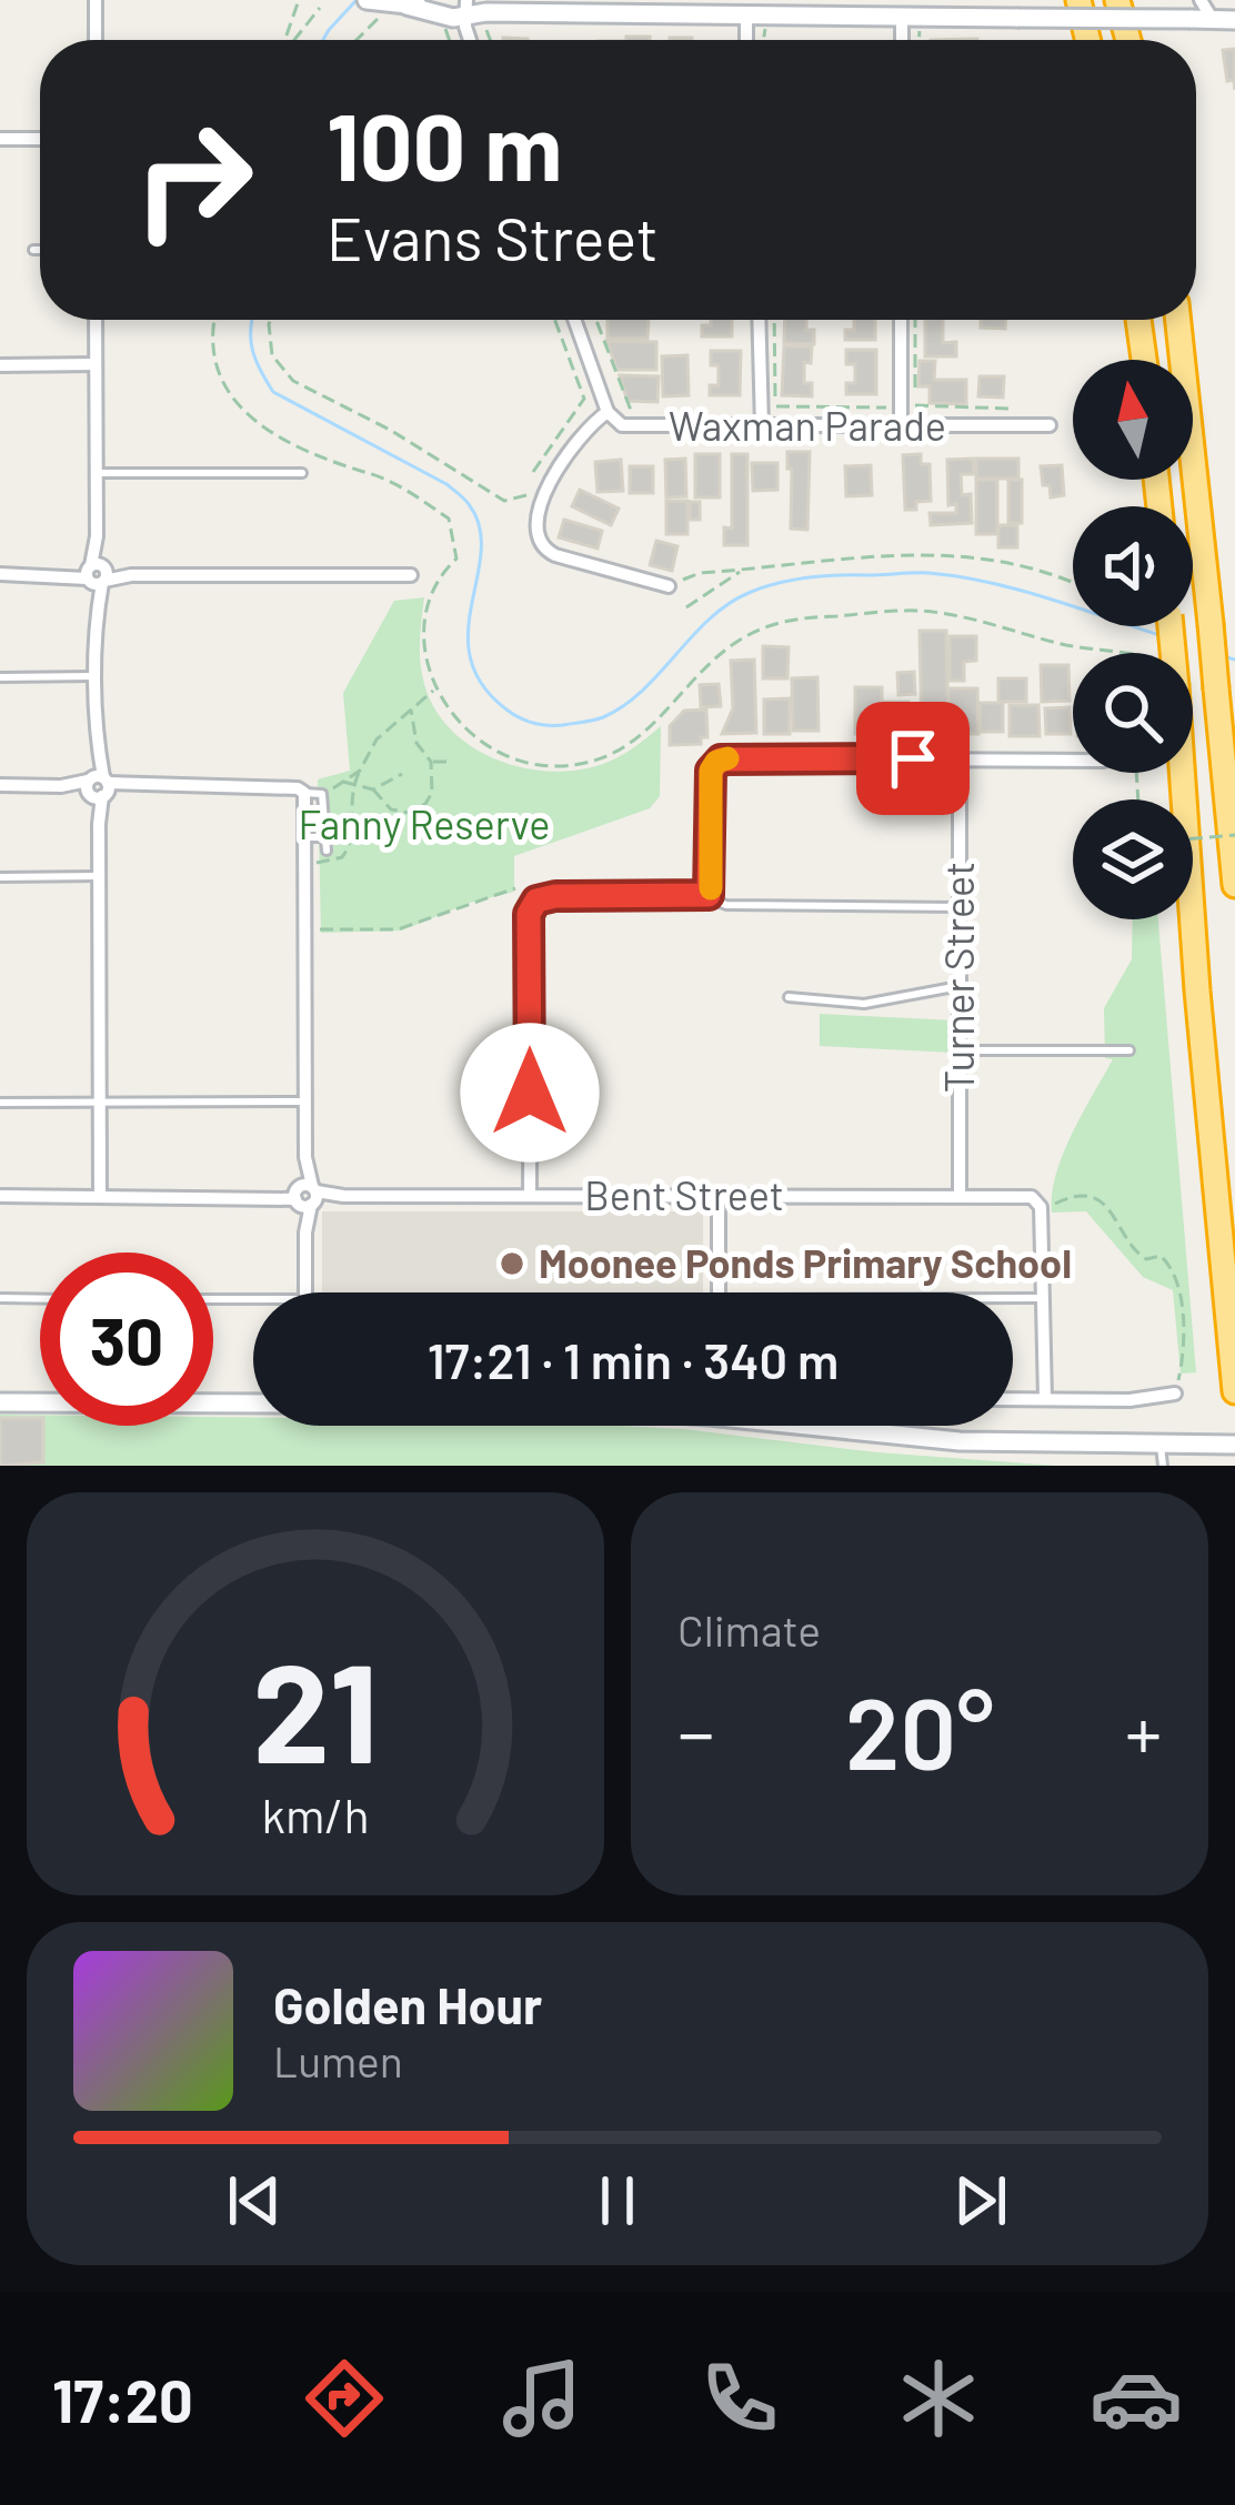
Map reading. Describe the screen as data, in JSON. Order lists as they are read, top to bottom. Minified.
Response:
{"streets":{"street":["Waxman Parade","Turner Street","Bent Street"]},"crossings":[["Turner Street","Bent Street"]],"parks":["Fanny Reserve"],"places":["Moonee Ponds Primary School"],"north":"top","page":{"turn":["100 m","Evans Street"],"limit":"30","trip":"17:21 · 1 min · 340 m","tile":"Climate","heat":["−","20°","+"],"song":["Golden Hour","Lumen"],"tabs":"17:20","gauge":["21","km/h"]}}
